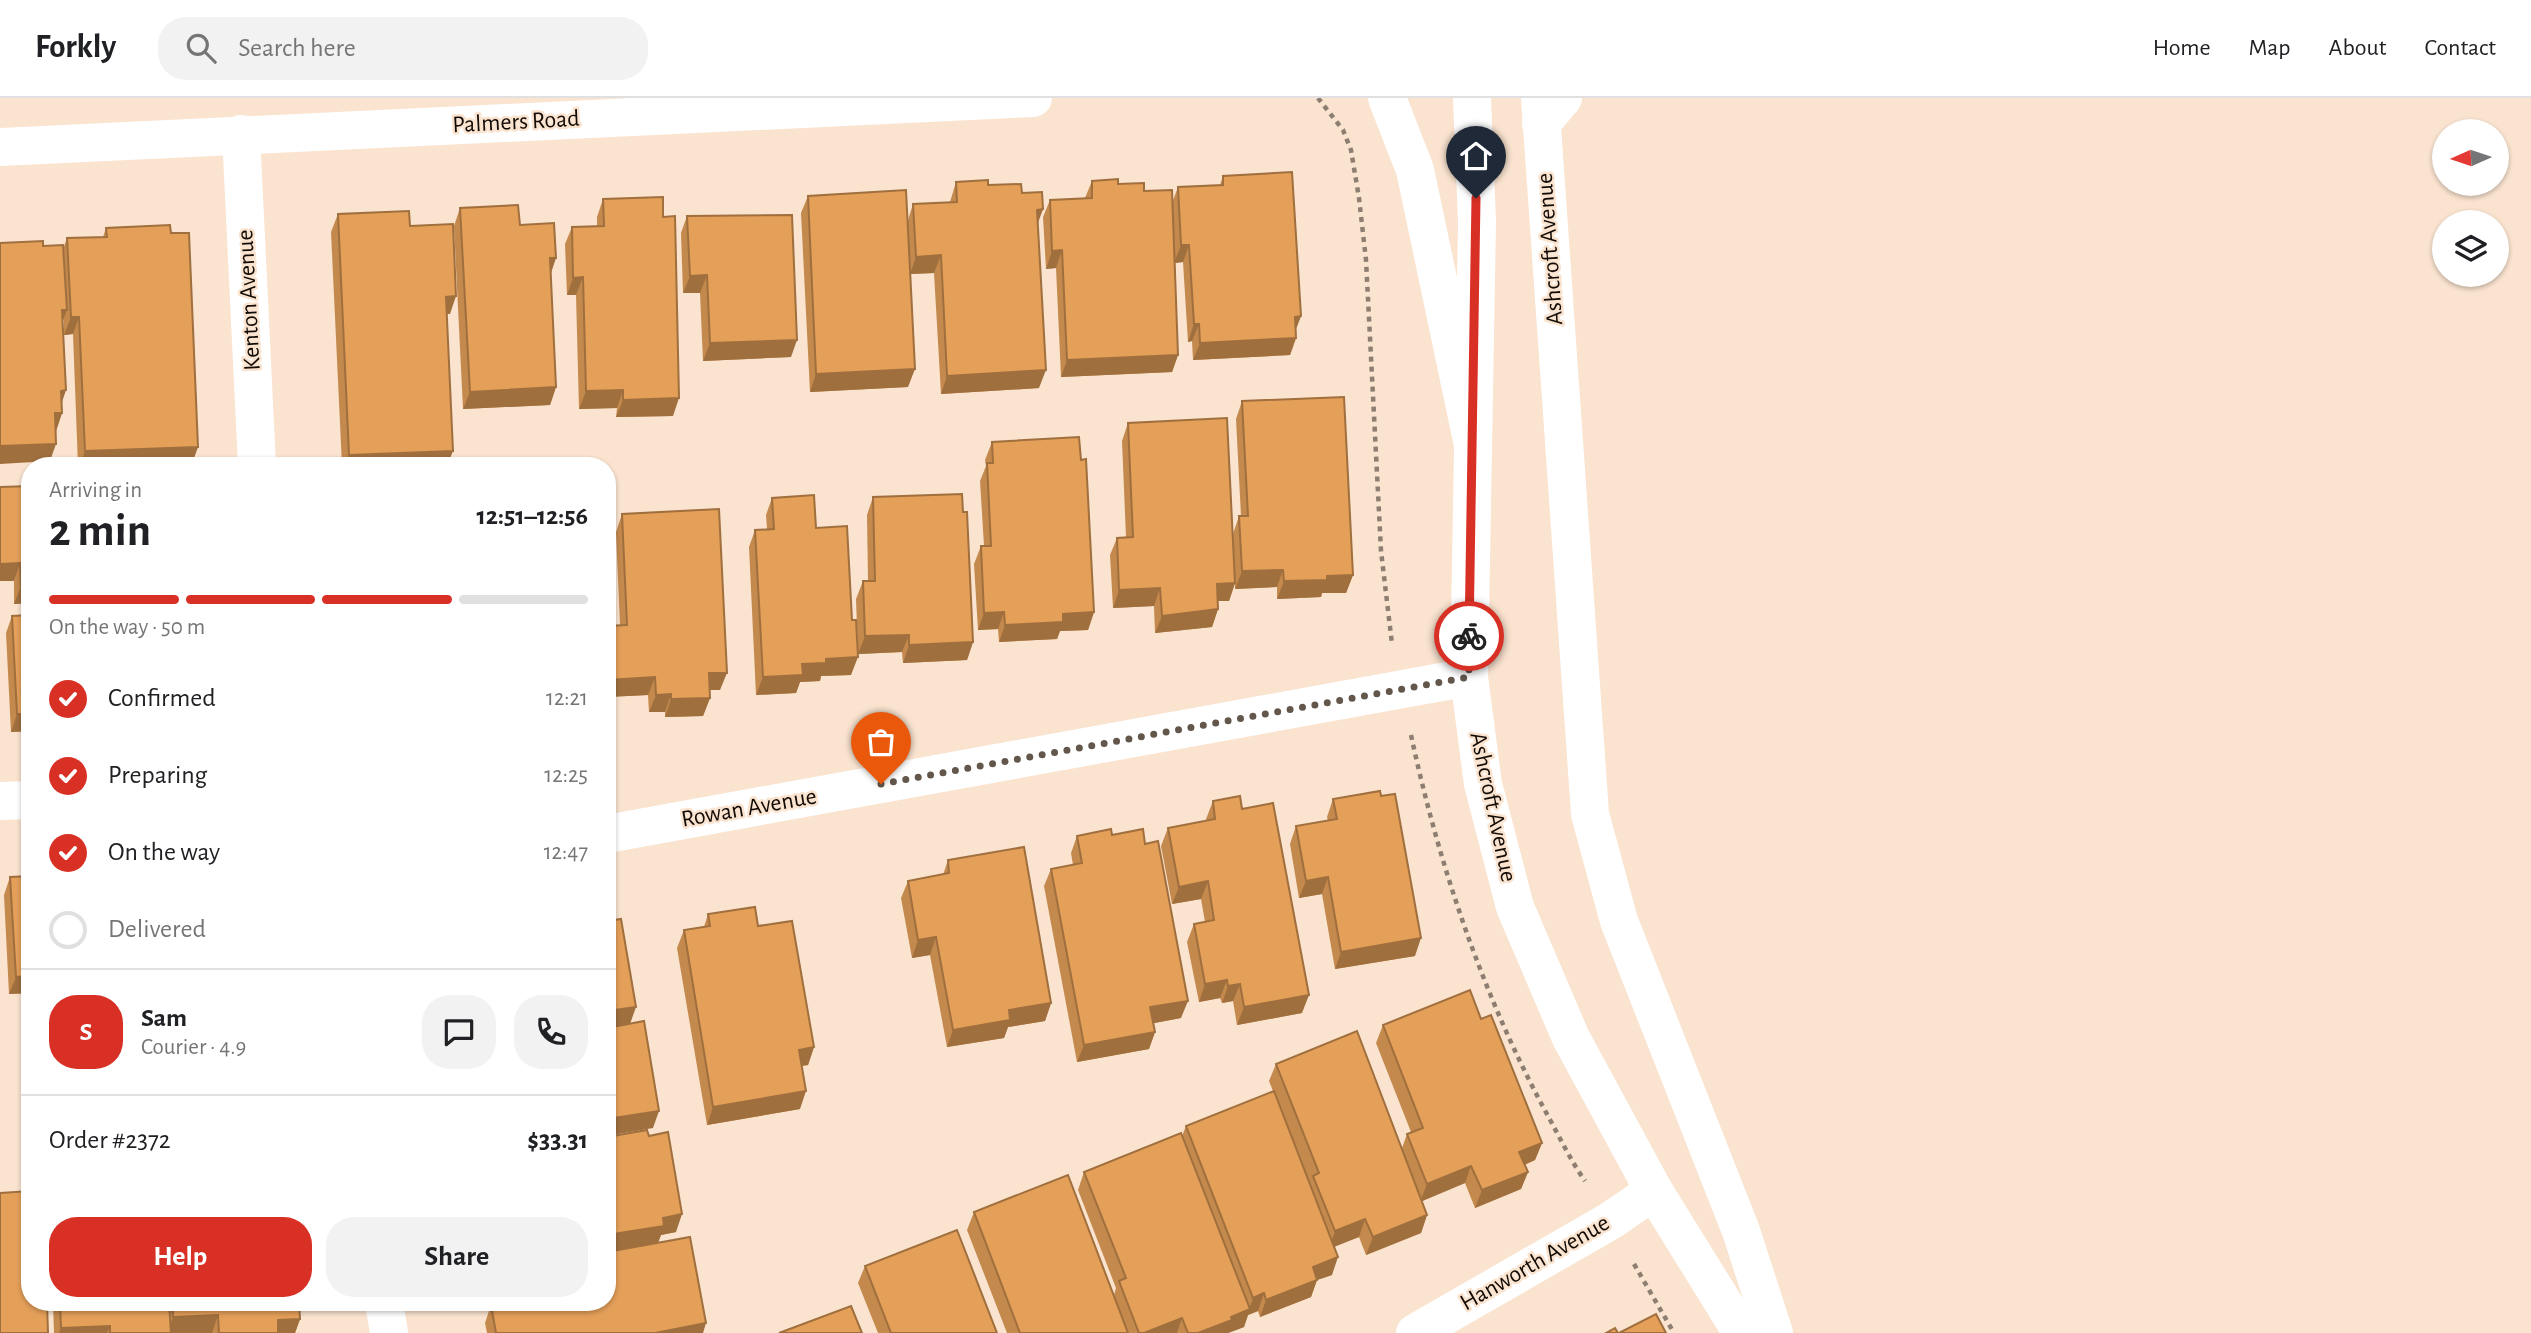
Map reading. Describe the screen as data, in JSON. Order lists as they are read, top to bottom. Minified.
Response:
{"streets":{"main road":["Palmers Road","Ashcroft Avenue","Kenton Avenue","Rowan Avenue","Hanworth Avenue"]},"crossings":[["Palmers Road","Kenton Avenue"],["Ashcroft Avenue","Rowan Avenue"],["Ashcroft Avenue","Hanworth Avenue"]],"north":"left","page":{"header":"Forkly","search":"Search here","nav":["Home","Map","About","Contact"],"heading":["2 min","Arriving in","12:51–12:56"],"panel":["Sam","Courier · 4.9","Order #2372","$33.31"],"bar":"On the way · 50 m","list":[["Confirmed","12:21"],["Preparing","12:25"],["On the way","12:47"],"Delivered"],"round":"S","buttons":["Help","Share"]}}
